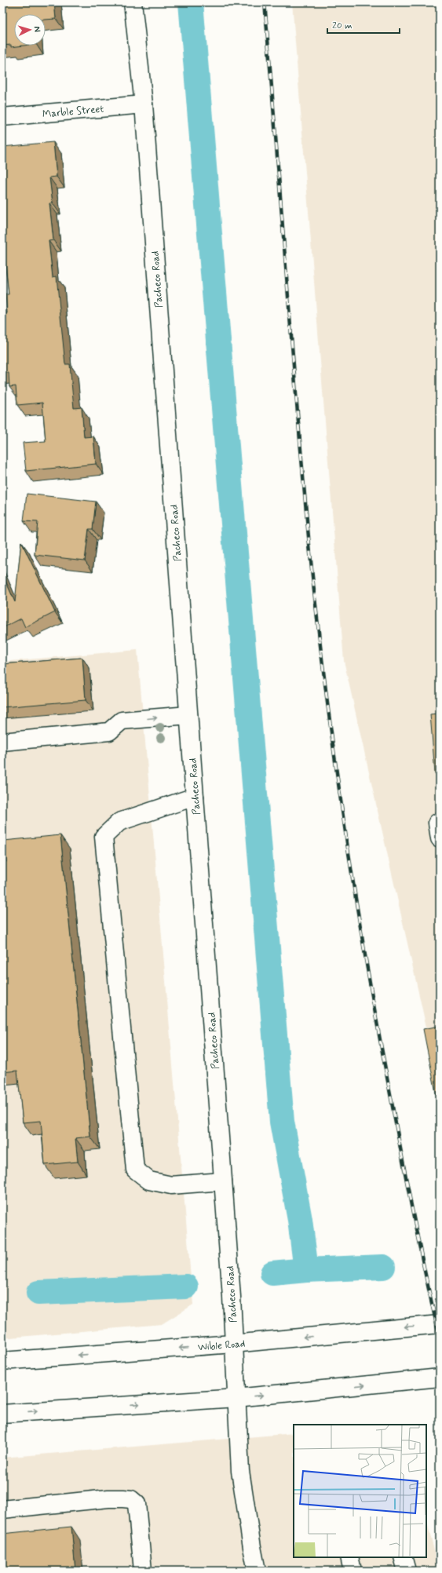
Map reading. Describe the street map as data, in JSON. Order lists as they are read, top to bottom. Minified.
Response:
{"streets":{"street":["Marble Street","Pacheco Road","Wible Road"]},"crossings":[["Marble Street","Pacheco Road"],["Pacheco Road","Wible Road"]],"scale_bar":"20 m","north":"right"}
